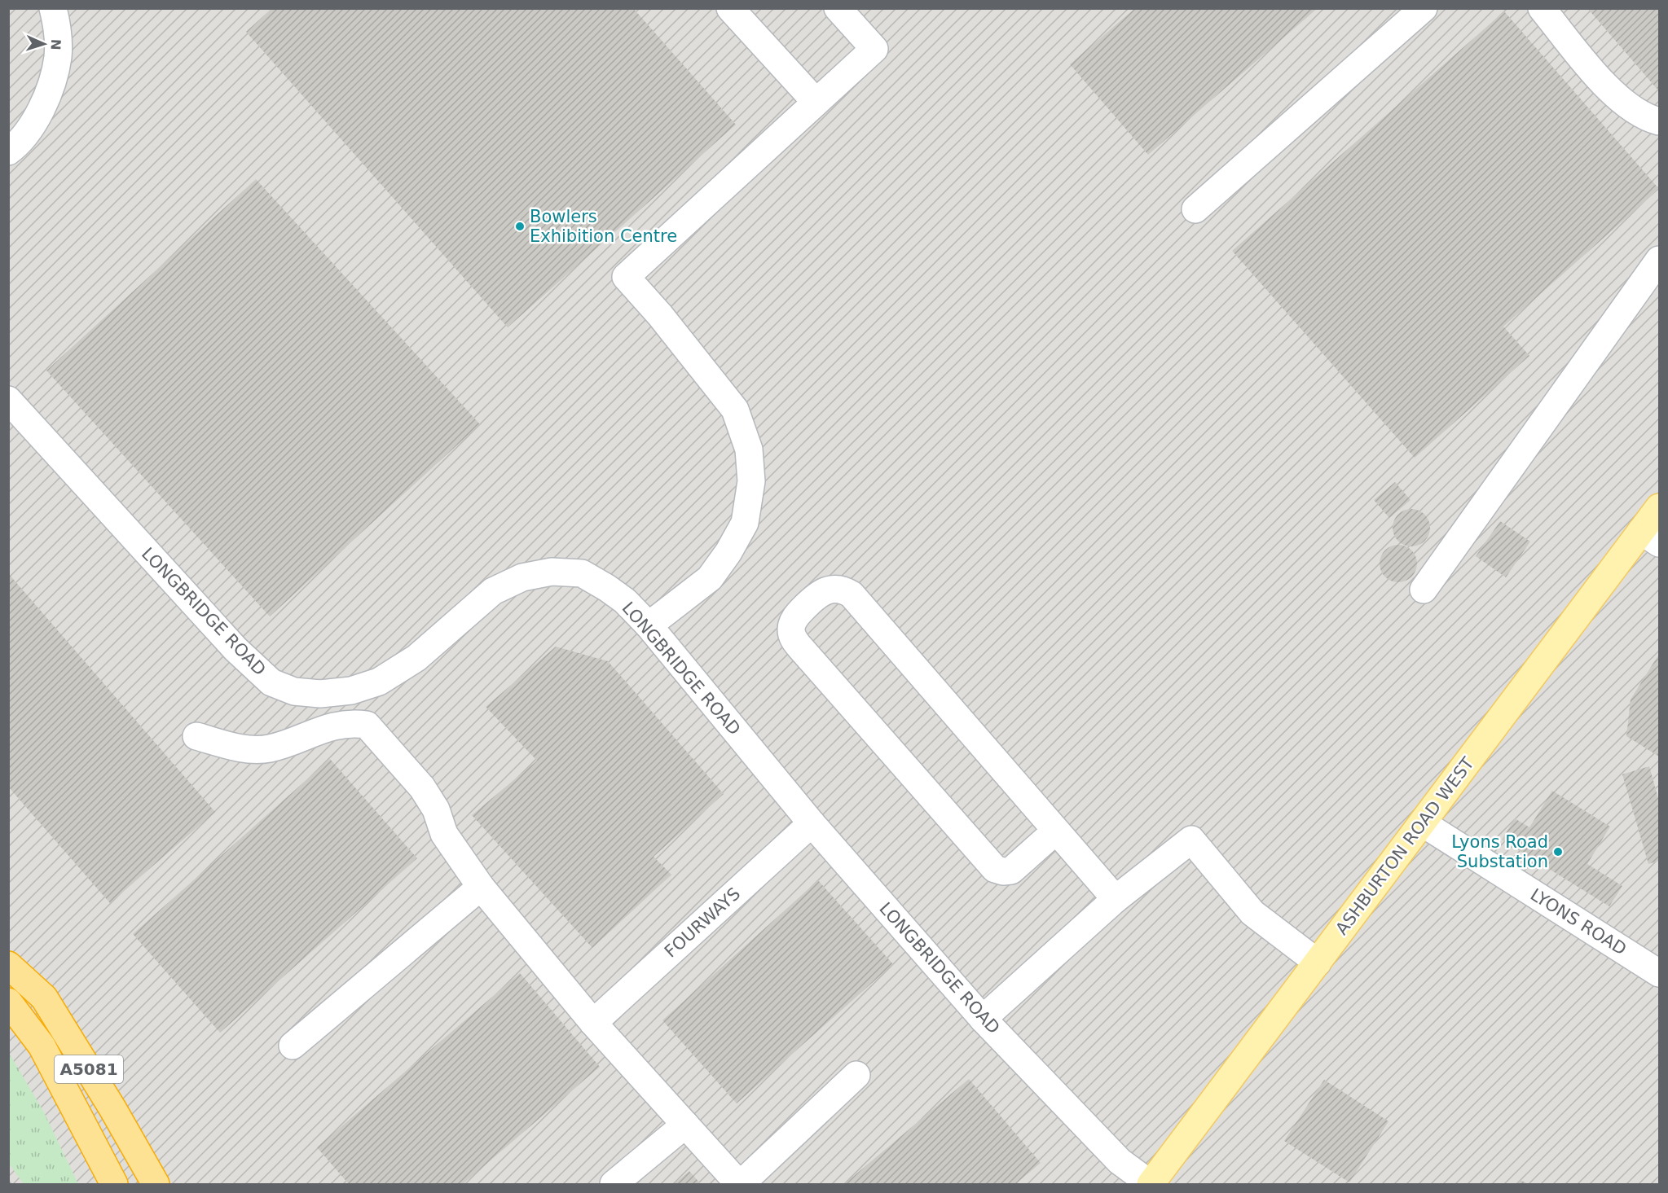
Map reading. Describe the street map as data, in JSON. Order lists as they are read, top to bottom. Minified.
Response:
{"streets":{"highway":["A5081"],"main road":["ASHBURTON ROAD WEST"],"street":["LONGBRIDGE ROAD","LYONS ROAD","FOURWAYS"]},"crossings":[["LONGBRIDGE ROAD","ASHBURTON ROAD WEST"],["LONGBRIDGE ROAD","FOURWAYS"],["ASHBURTON ROAD WEST","LYONS ROAD"]],"places":["Bowlers Exhibition Centre","Lyons Road Substation"],"north":"right"}
